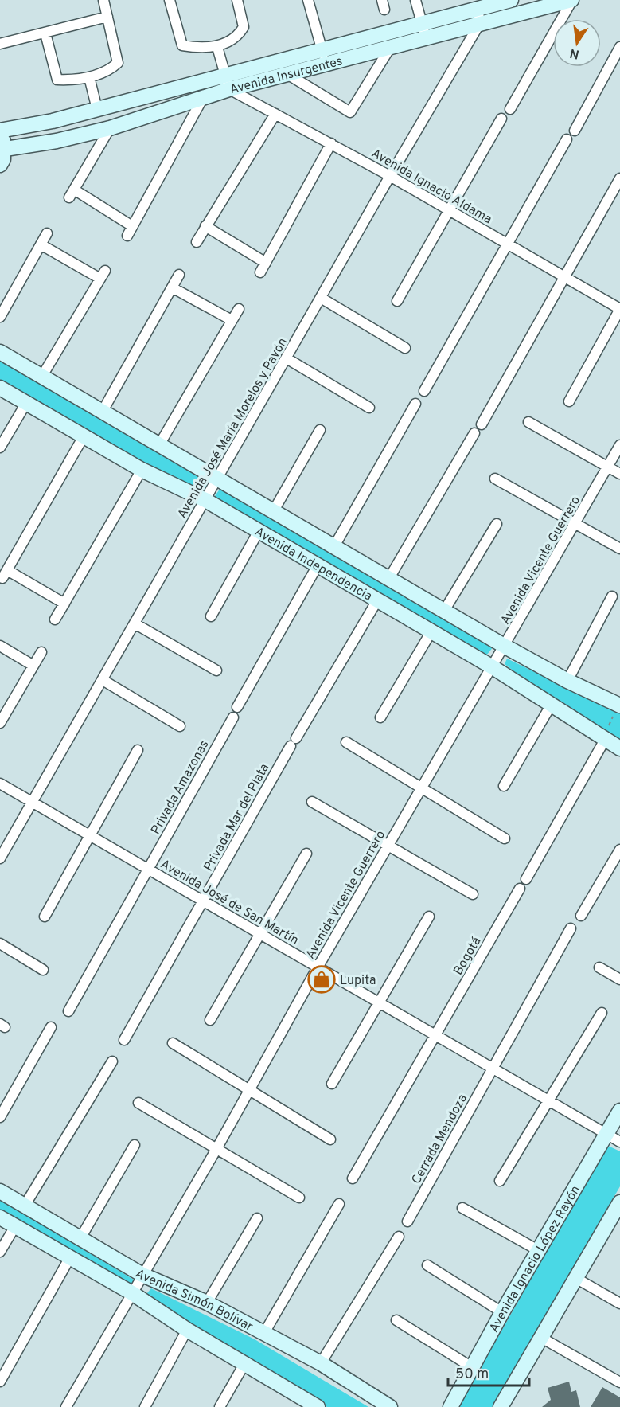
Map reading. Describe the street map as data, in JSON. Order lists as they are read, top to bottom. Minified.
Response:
{"streets":{"main road":["Avenida Insurgentes","Avenida Independencia","Avenida Ignacio López Rayón","Avenida Simón Bolívar"],"street":["Avenida Ignacio Aldama","Avenida José María Morelos y Pavón","Avenida Vicente Guerrero","Privada Amazonas","Privada Mar del Plata","Avenida José de San Martín","Bogotá","Cerrada Mendoza"]},"crossings":[["Avenida Insurgentes","Avenida Ignacio Aldama"],["Avenida Insurgentes","Avenida José María Morelos y Pavón"],["Avenida Ignacio Aldama","Avenida José María Morelos y Pavón"],["Avenida José María Morelos y Pavón","Avenida Independencia"],["Avenida José María Morelos y Pavón","Avenida José de San Martín"],["Avenida Vicente Guerrero","Avenida Independencia"],["Avenida Vicente Guerrero","Avenida José de San Martín"],["Avenida Vicente Guerrero","Avenida Simón Bolívar"],["Avenida Independencia","Privada Mar del Plata"],["Privada Amazonas","Avenida José de San Martín"],["Privada Mar del Plata","Avenida José de San Martín"],["Avenida José de San Martín","Bogotá"],["Avenida José de San Martín","Cerrada Mendoza"],["Avenida José de San Martín","Avenida Ignacio López Rayón"]],"places":{"shop":["Lupita"]},"scale_bar":"50 m","north":"bottom"}
